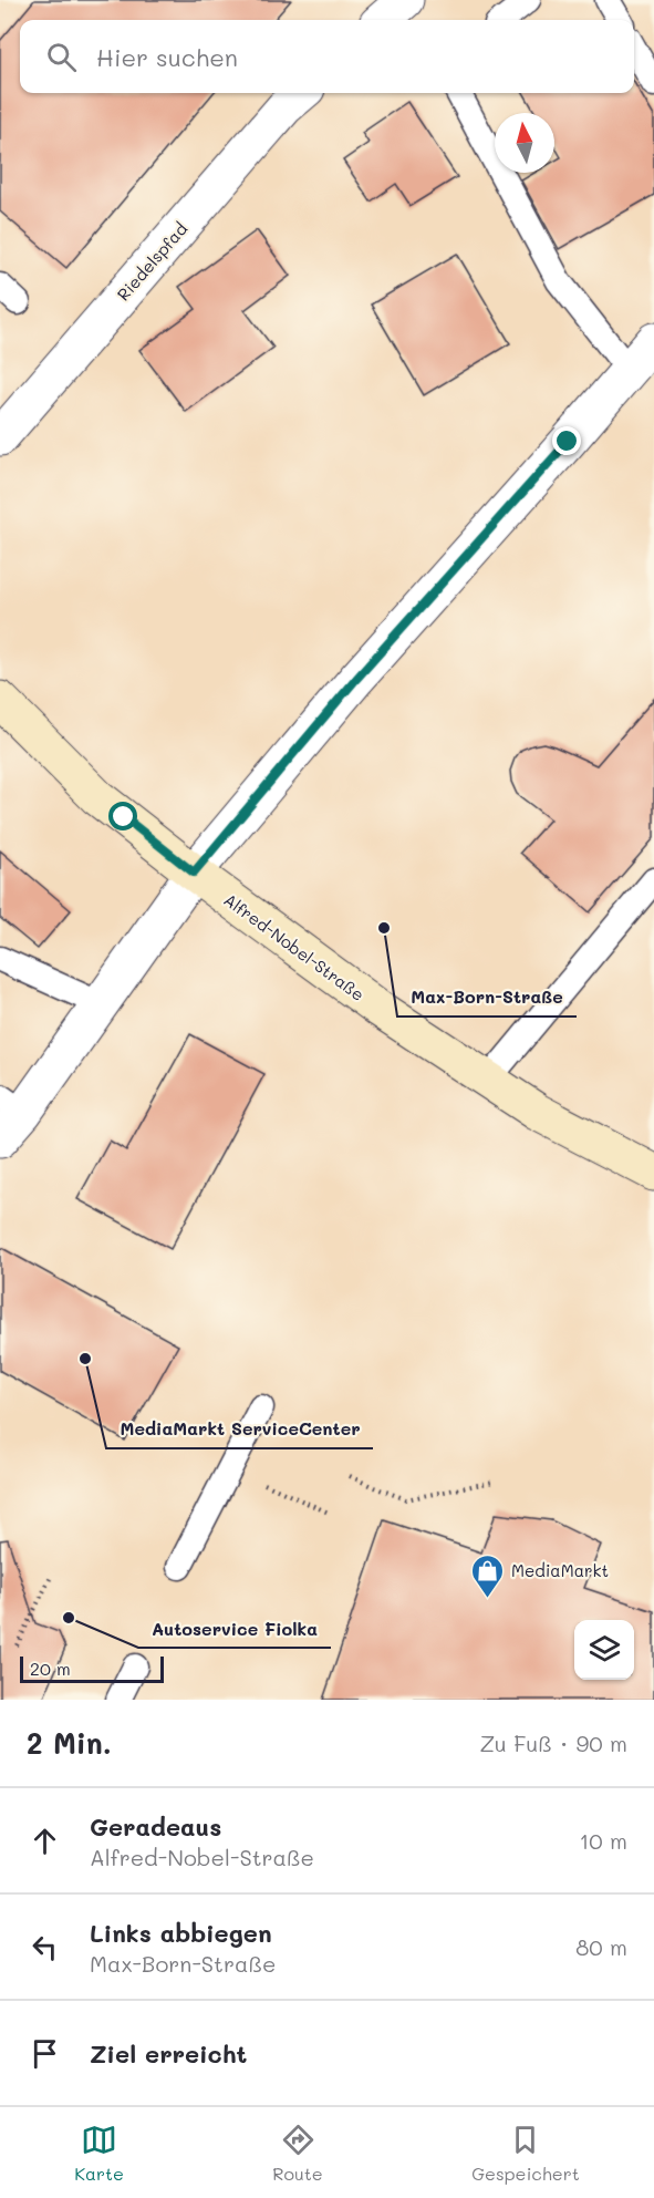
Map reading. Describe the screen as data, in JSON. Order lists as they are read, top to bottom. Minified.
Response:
{"streets":{"street":["Riedelspfad","Alfred-Nobel-Straße"]},"places":{"other":["Max-Born-Straße","MediaMarkt ServiceCenter","Autoservice Fiolka"],"shop":["MediaMarkt"]},"scale_bar":"20 m","north":"top","page":{"search":"Hier suchen","scale":"20 m","heading":["2 Min.","Zu Fuß · 90 m"],"list":[["Geradeaus","Alfred-Nobel-Straße","10 m"],["Links abbiegen","Max-Born-Straße","80 m"],"Ziel erreicht"],"nav":["Karte","Route","Gespeichert"]}}
